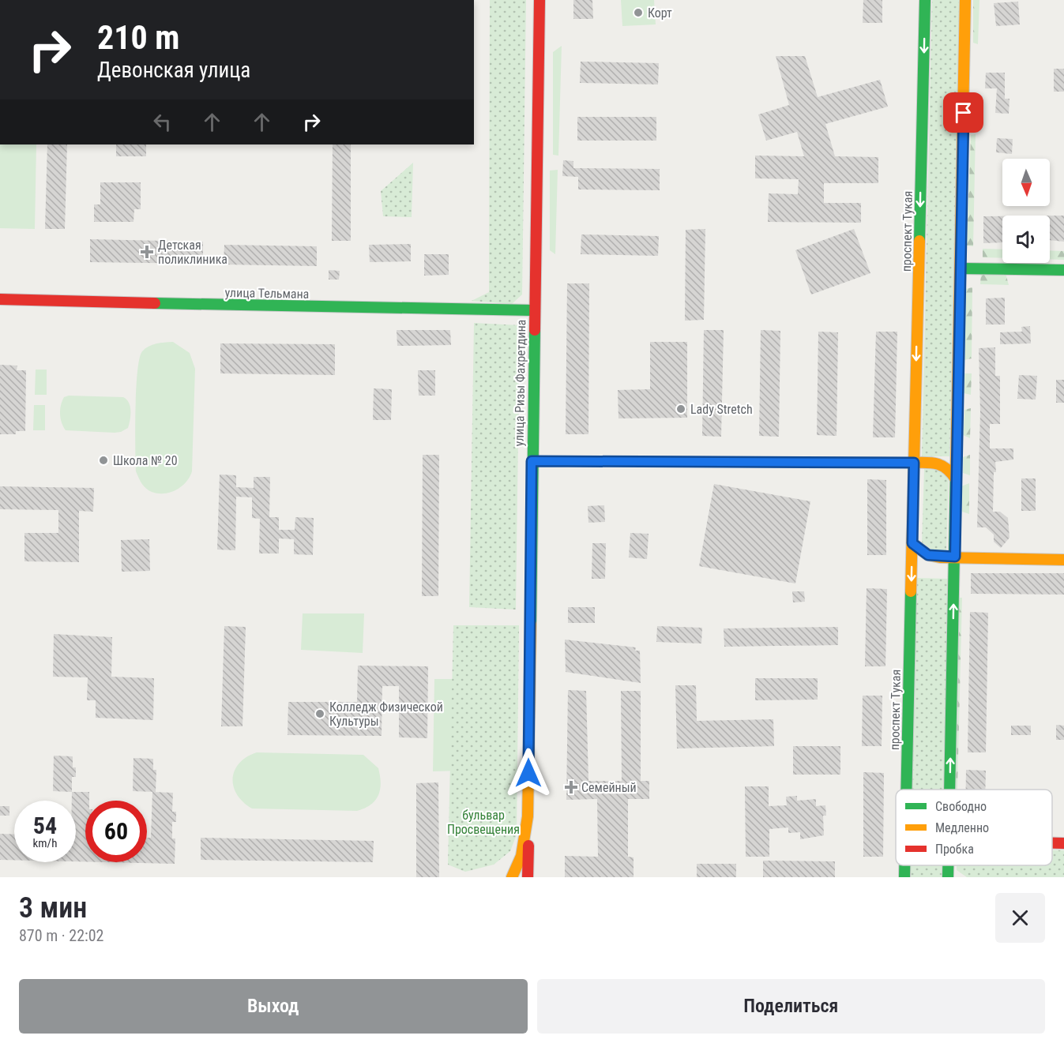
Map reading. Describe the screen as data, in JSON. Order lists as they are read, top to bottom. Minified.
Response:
{"streets":{"main road":["проспект Тукая","улица Тельмана","улица Ризы Фахретдина"]},"crossings":[["улица Тельмана","улица Ризы Фахретдина"]],"parks":["бульвар Просвещения"],"places":{"other":["Корт","Lady Stretch","Школа № 20","Колледж Физической Культуры"],"health":["Детская поликлиника","Семейный"]},"legend":["Свободно","Медленно","Пробка"],"north":"bottom","page":{"turn":["210 m","Девонская улица"],"speed":"54 km/h","limit":"60","heading":["3 мин","870 m · 22:02"],"buttons":["Выход","Поделиться"]}}
